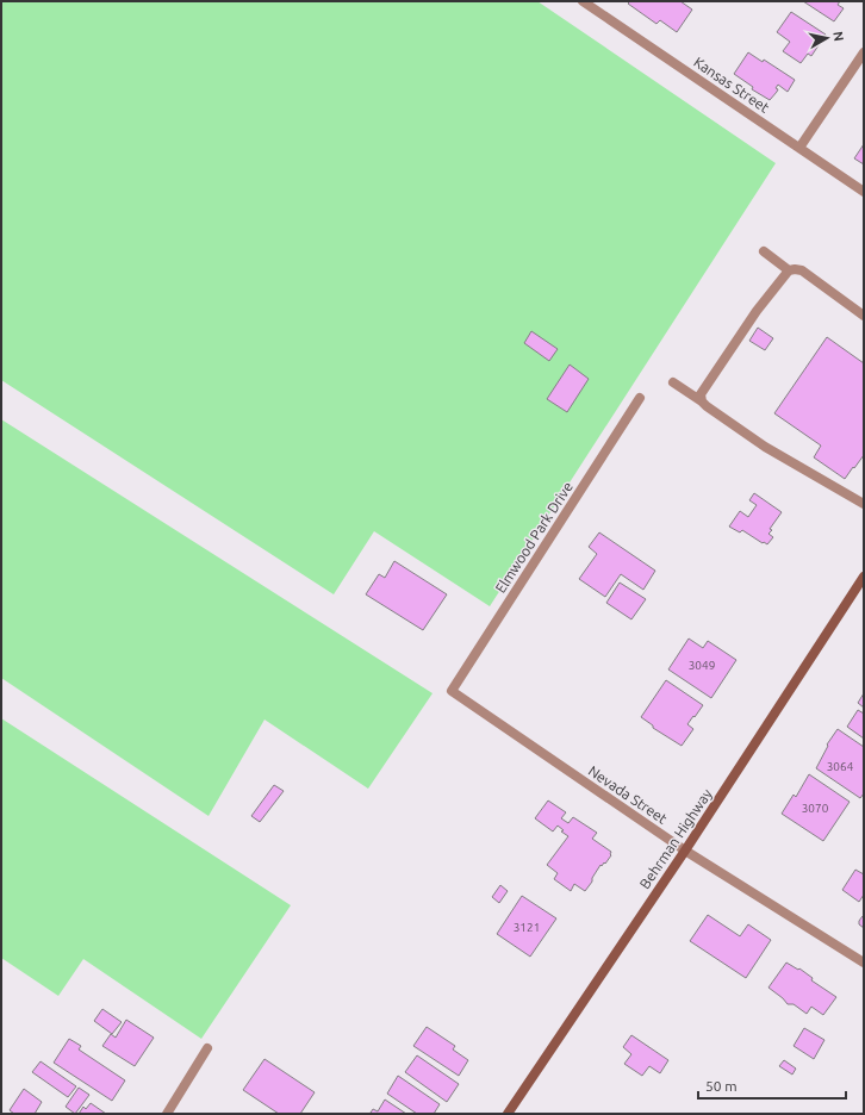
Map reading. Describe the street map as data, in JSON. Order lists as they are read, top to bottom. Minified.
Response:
{"streets":{"street":["Kansas Street","Elmwood Park Drive","Nevada Street","Behrman Highway"]},"crossings":[["Elmwood Park Drive","Nevada Street"],["Nevada Street","Behrman Highway"]],"house_numbers":["3049","3064","3070","3121"],"scale_bar":"50 m","north":"right"}
